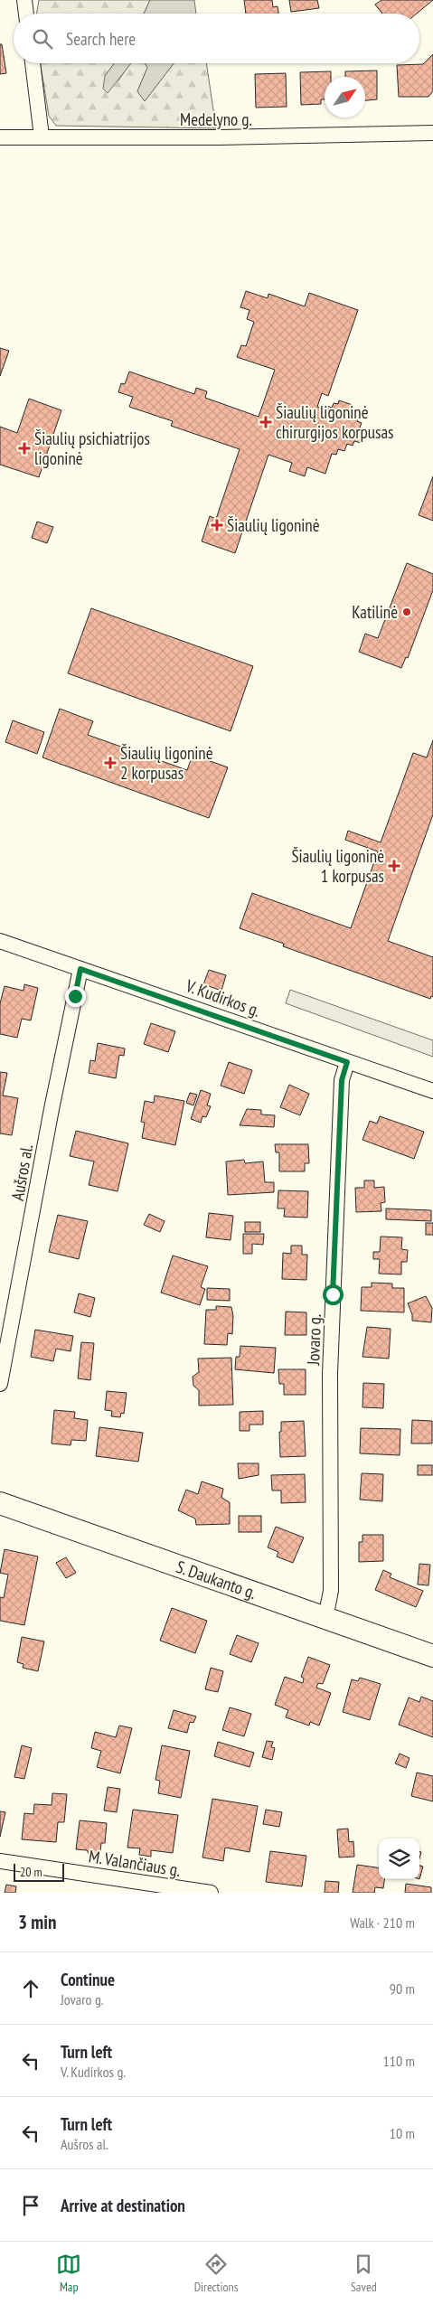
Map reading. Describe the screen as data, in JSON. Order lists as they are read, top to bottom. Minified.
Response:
{"streets":{"main road":["S. Daukanto g."],"street":["Medelyno g.","V. Kudirkos g.","Aušros al.","Jovaro g.","M. Valančiaus g."]},"crossings":[["V. Kudirkos g.","Aušros al."],["V. Kudirkos g.","Jovaro g."],["Jovaro g.","S. Daukanto g."]],"places":{"health":["Šiaulių ligoninė chirurgijos korpusas","Šiaulių psichiatrijos ligoninė","Šiaulių ligoninė","Šiaulių ligoninė 2 korpusas","Šiaulių ligoninė 1 korpusas"],"other":["Katilinė"]},"scale_bar":"20 m","north":"top right","page":{"search":"Search here","scale":"20 m","heading":["3 min","Walk · 210 m"],"list":[["Continue","Jovaro g.","90 m"],["Turn left","V. Kudirkos g.","110 m"],["Turn left","Aušros al.","10 m"],"Arrive at destination"],"nav":["Map","Directions","Saved"]}}
